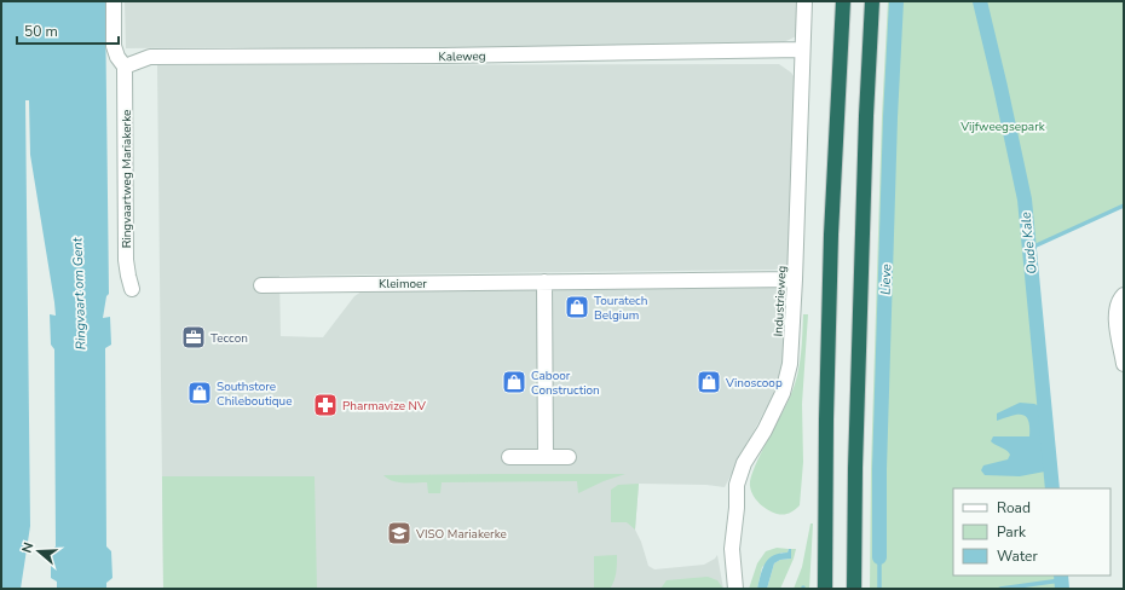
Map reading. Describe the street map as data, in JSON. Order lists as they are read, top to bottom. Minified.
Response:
{"streets":{"street":["Kaleweg","Ringvaartweg Mariakerke","Kleimoer","Industrieweg"]},"crossings":[["Kaleweg","Ringvaartweg Mariakerke"],["Kaleweg","Industrieweg"],["Kleimoer","Industrieweg"]],"water":["Oude Kale","Lieve","Ringvaart om Gent"],"parks":["Vijfweegsepark"],"places":{"shop":["Touratech Belgium","Caboor Construction","Vinoscoop","Southstore Chileboutique"],"office":["Teccon"],"pharmacy":["Pharmavize NV"],"school or university":["VISO Mariakerke"]},"legend":["Road","Park","Water"],"scale_bar":"50 m","north":"left"}
